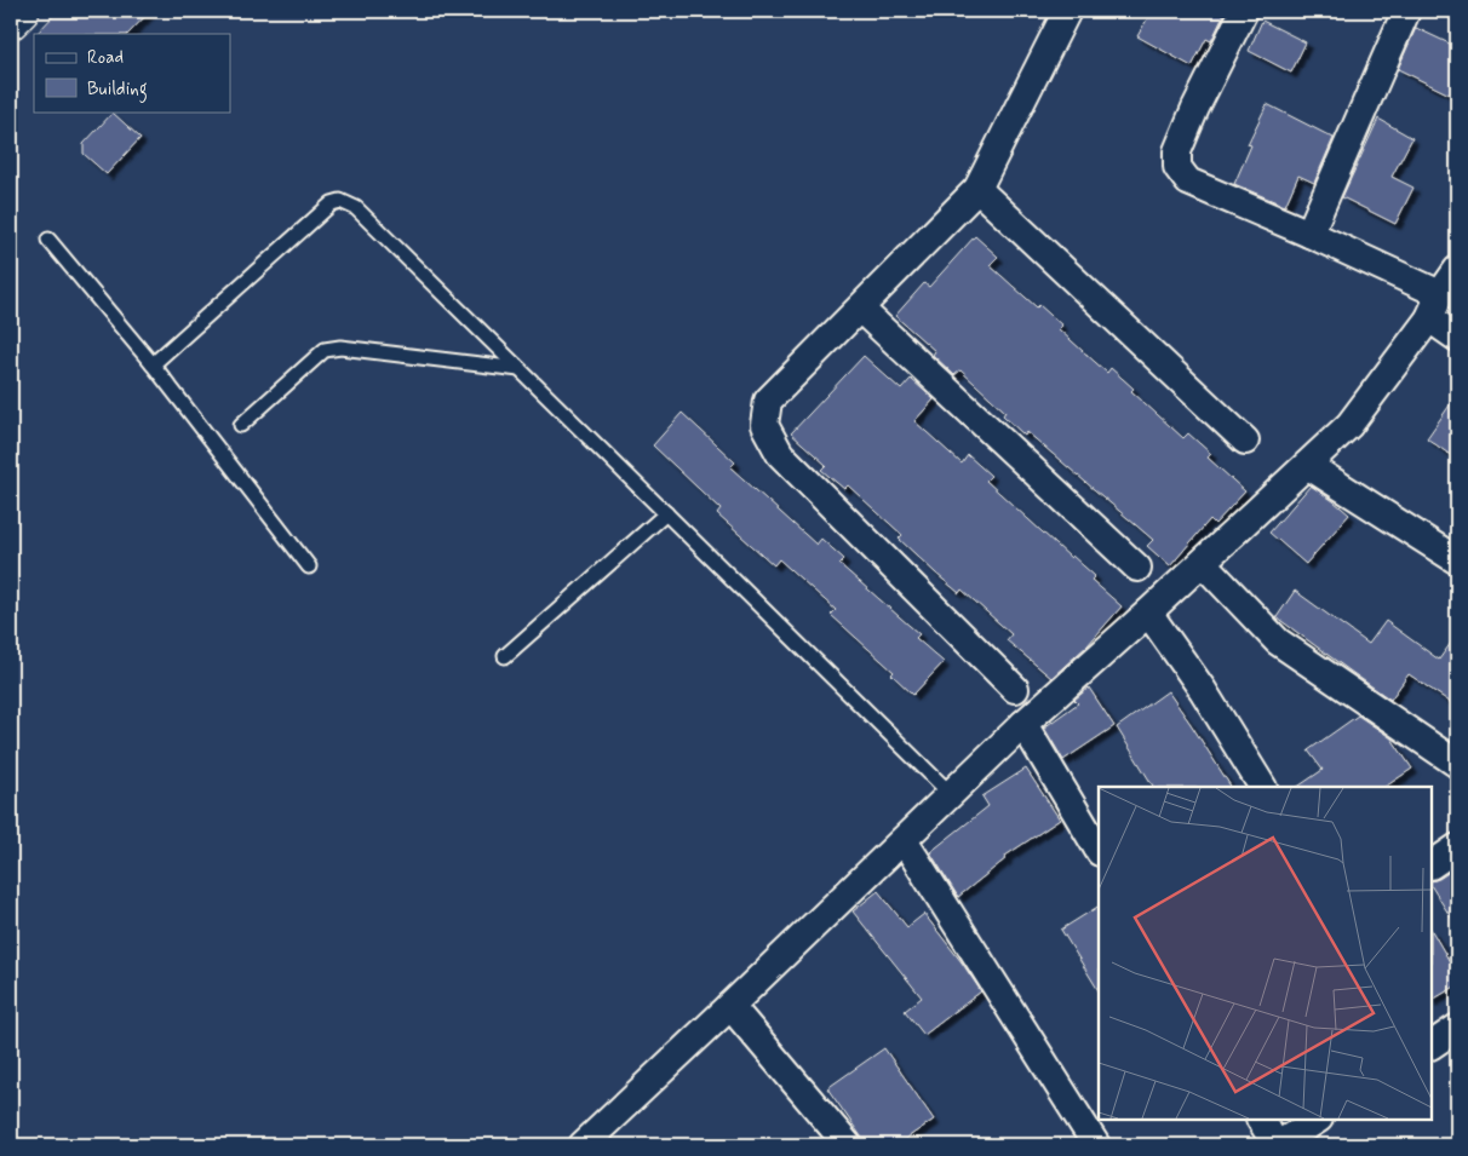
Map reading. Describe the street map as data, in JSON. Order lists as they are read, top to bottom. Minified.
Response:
{"legend":["Road","Building"]}
